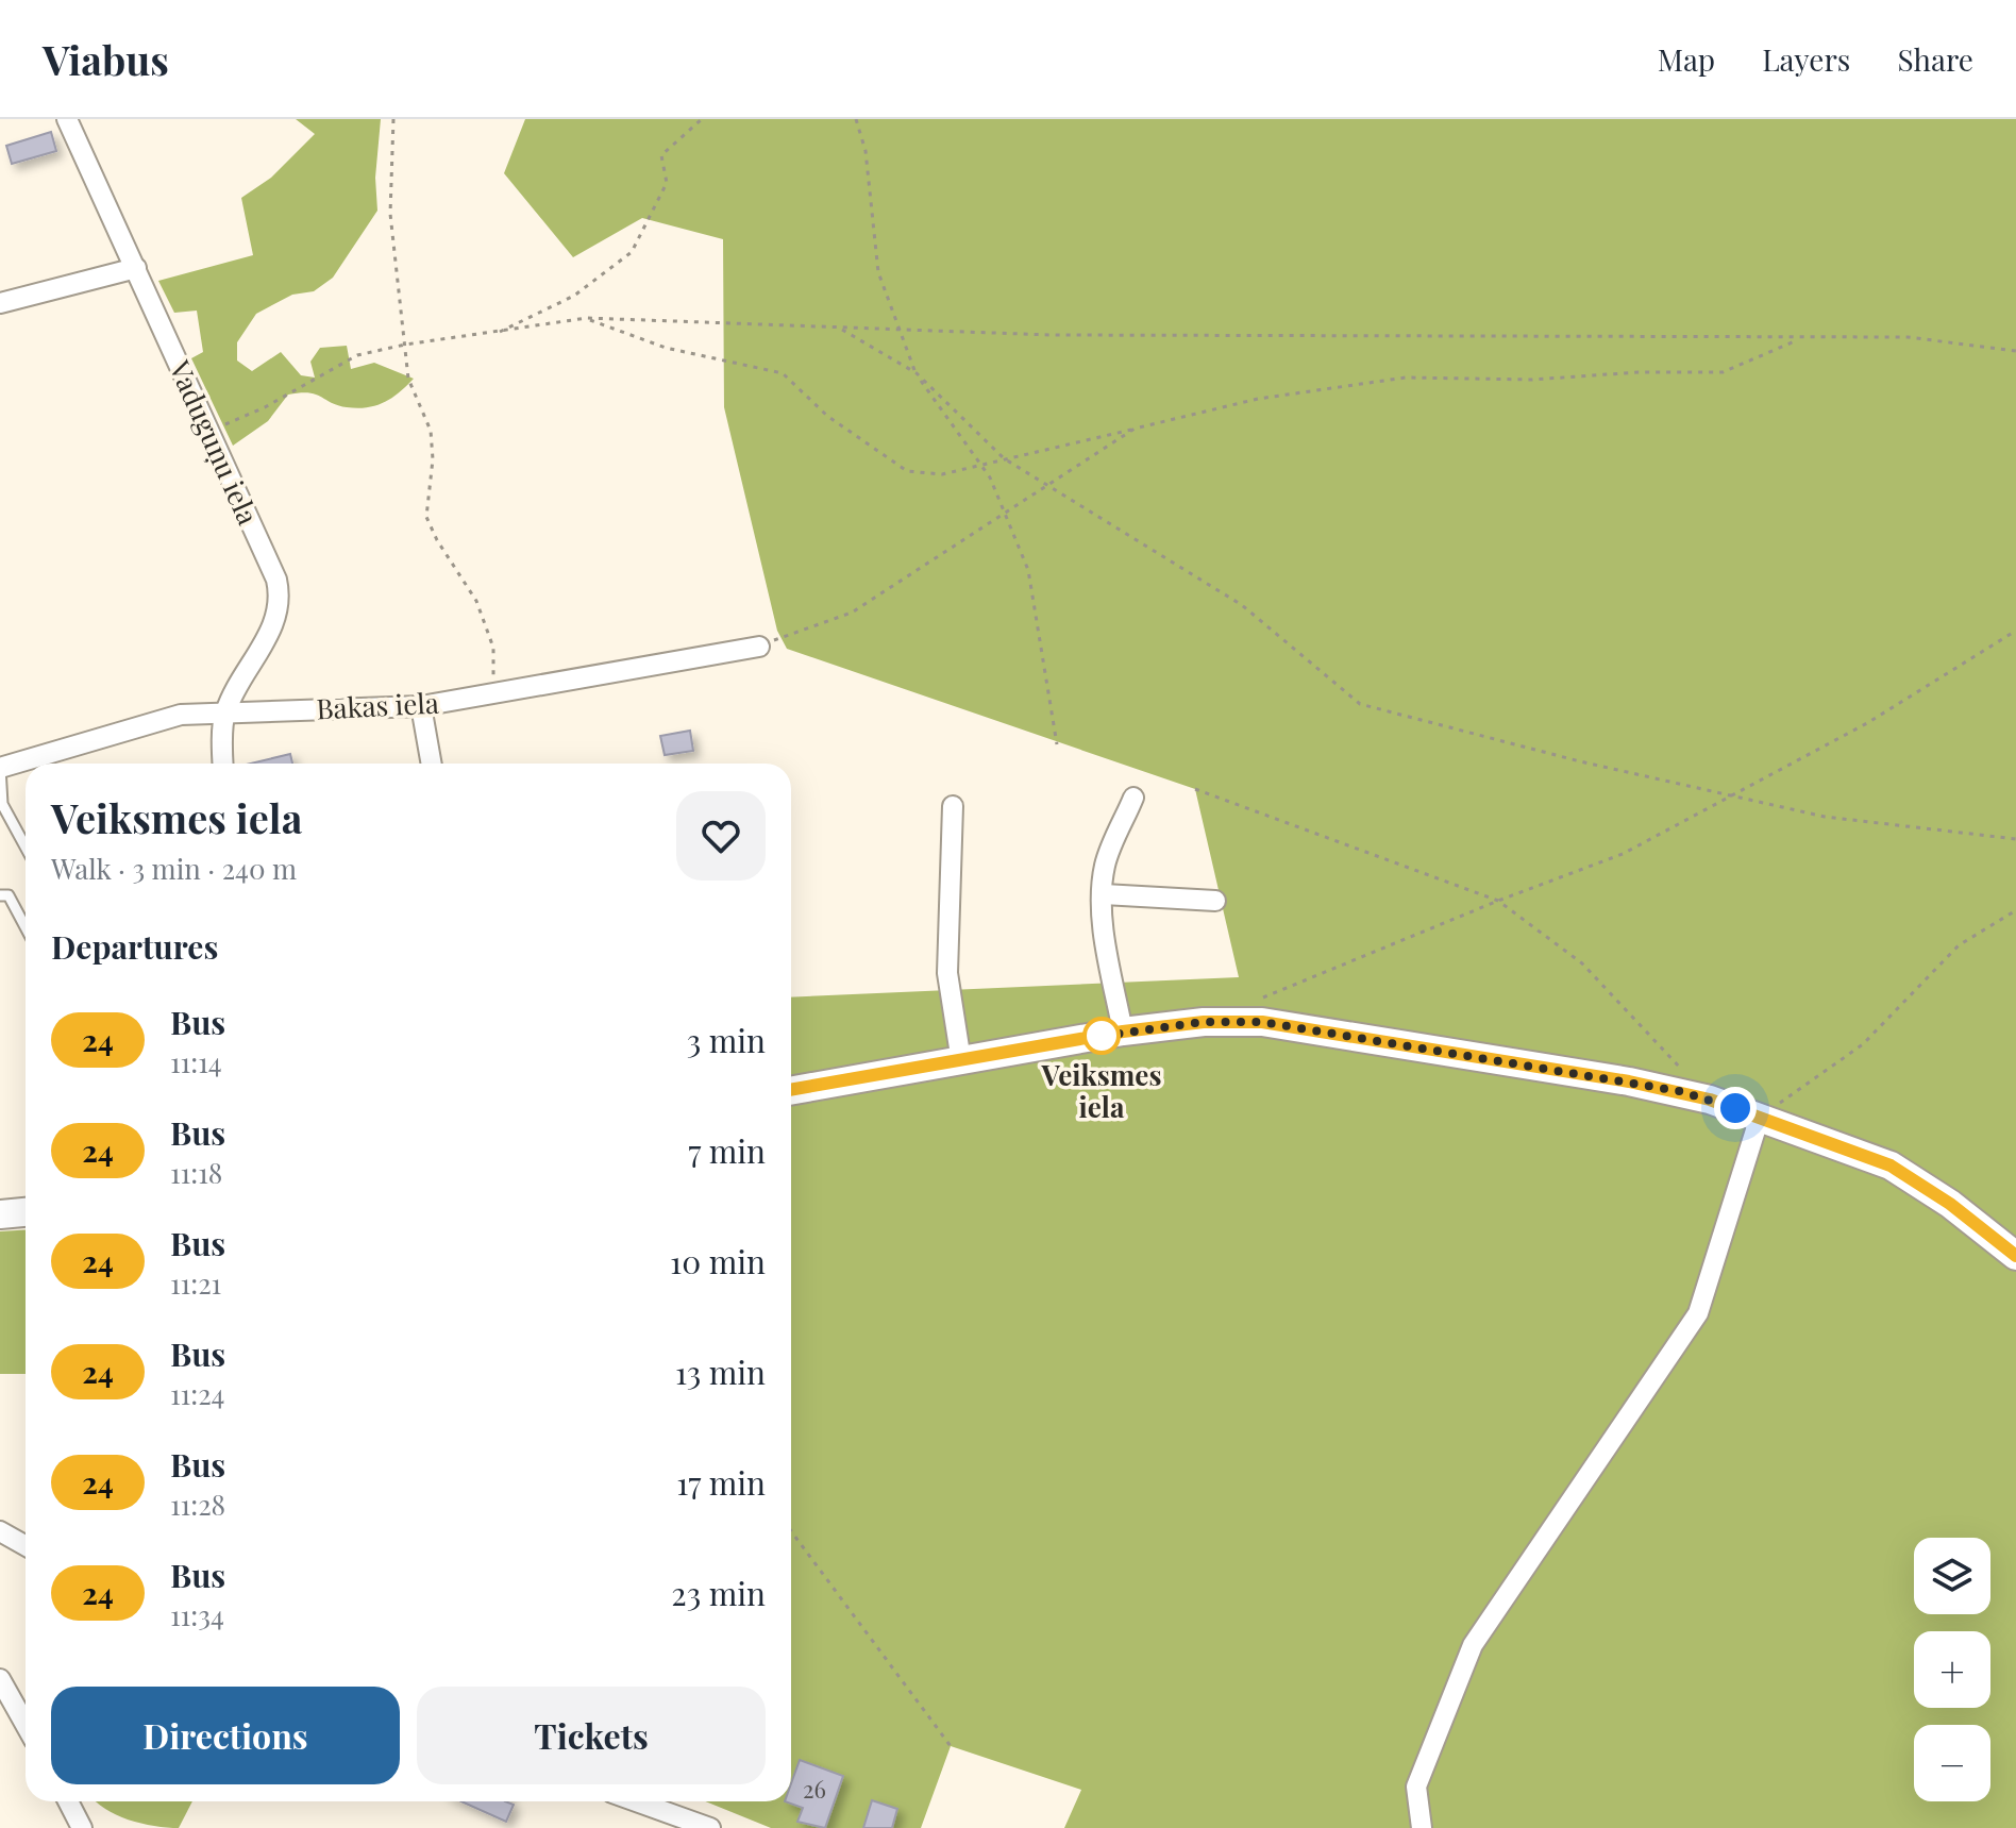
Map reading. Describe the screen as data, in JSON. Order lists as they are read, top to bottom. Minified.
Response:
{"streets":{"street":["Vaduguņu iela","Bākas iela"]},"crossings":[["Vaduguņu iela","Bākas iela"]],"places":["Veiksmes iela"],"lines":["bus line 24"],"house_numbers":["26"],"page":{"header":"Viabus","nav":["Map","Layers","Share"],"heading":[["Veiksmes iela","Walk · 3 min · 240 m"],"Departures"],"list":[{"mark":"24","name":"Bus","note":"11:14","value":"3 min"},{"mark":"24","name":"Bus","note":"11:18","value":"7 min"},{"mark":"24","name":"Bus","note":"11:21","value":"10 min"},{"mark":"24","name":"Bus","note":"11:24","value":"13 min"},{"mark":"24","name":"Bus","note":"11:28","value":"17 min"},{"mark":"24","name":"Bus","note":"11:34","value":"23 min"}],"map_buttons":["+","−"],"buttons":["Directions","Tickets"]}}
